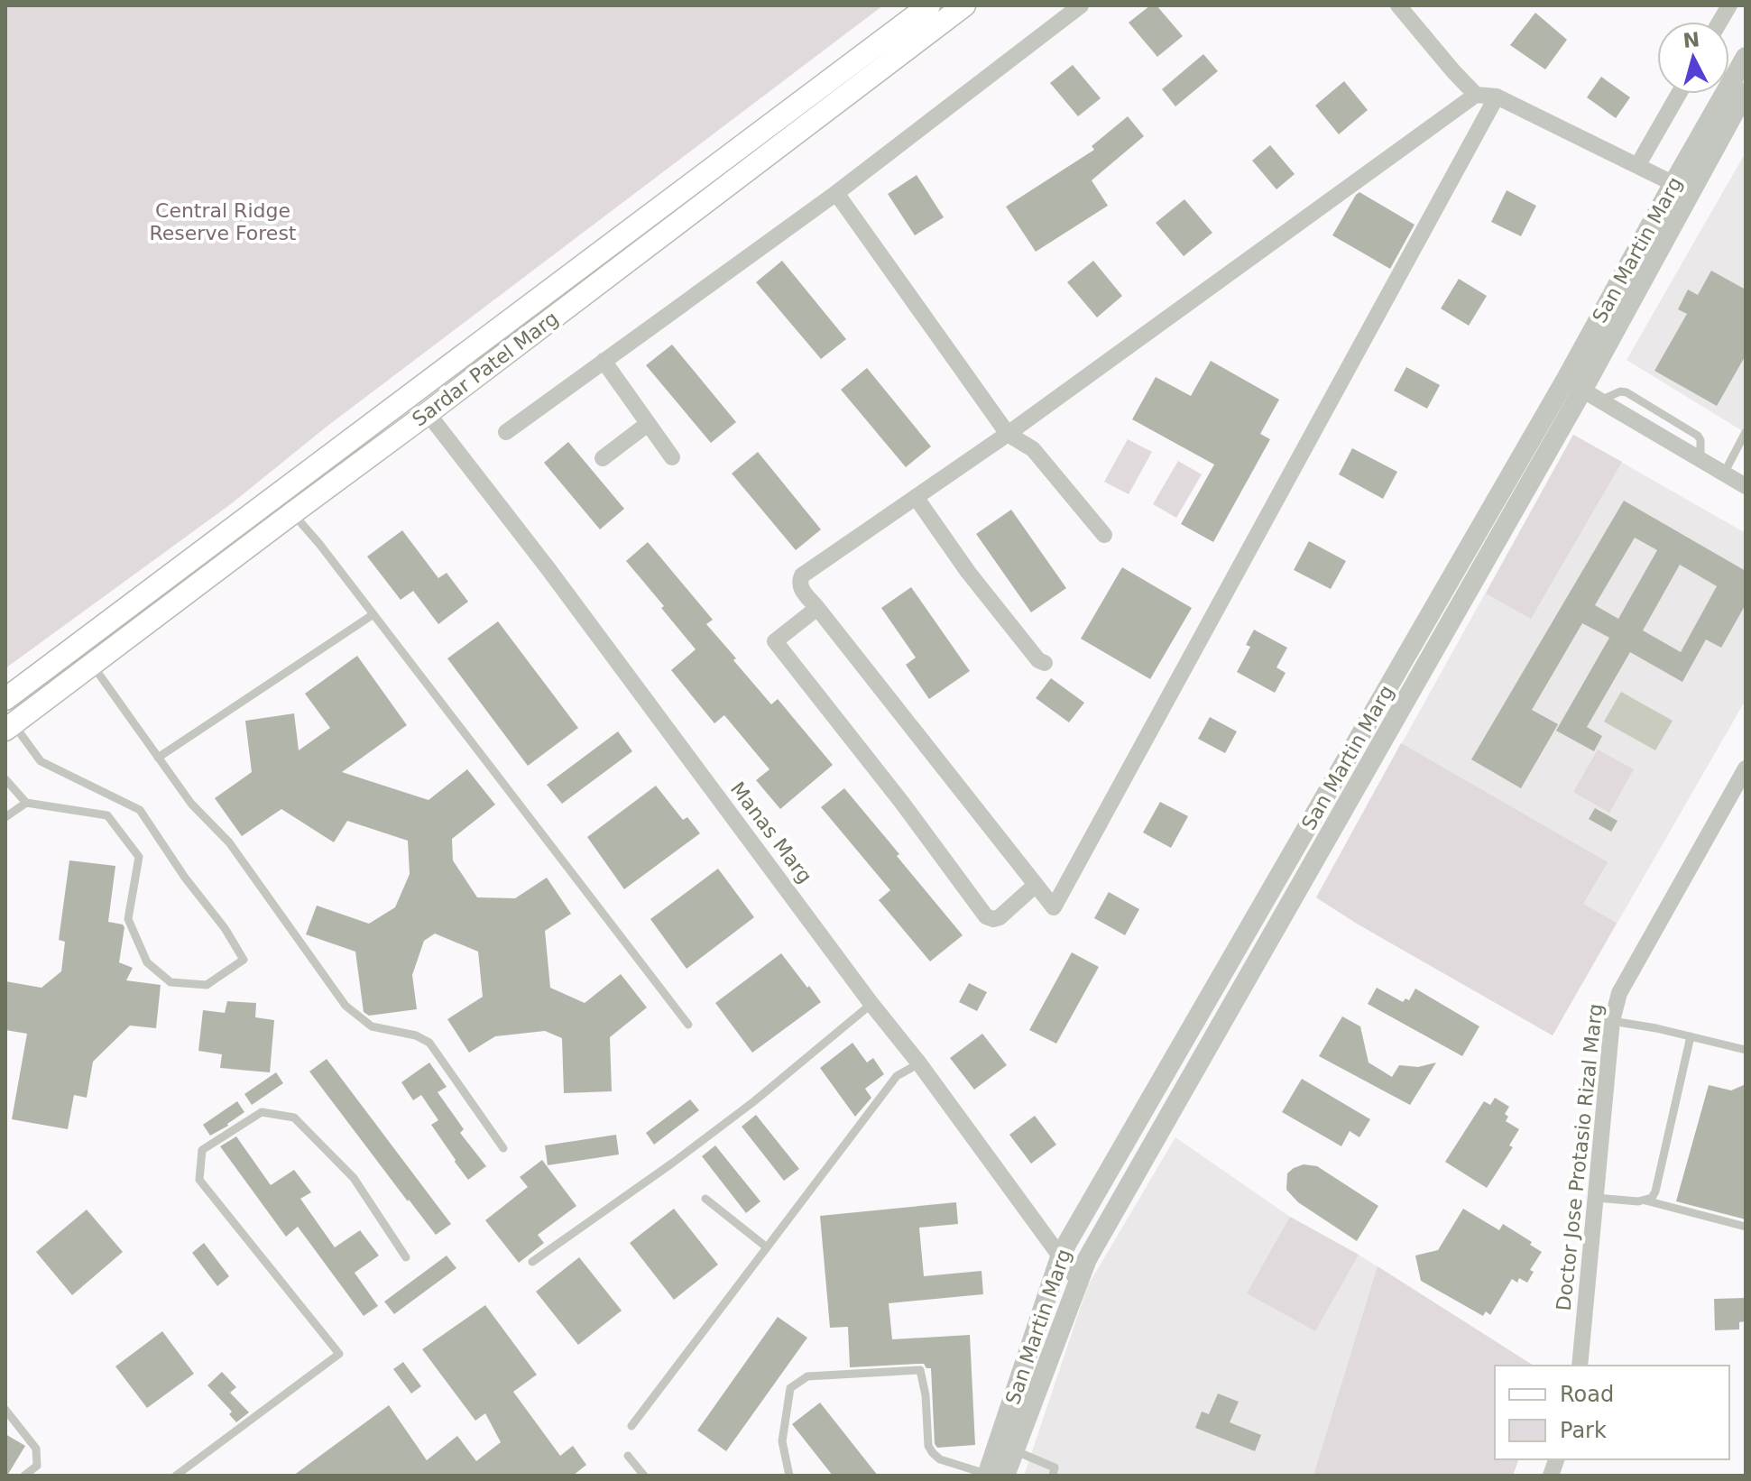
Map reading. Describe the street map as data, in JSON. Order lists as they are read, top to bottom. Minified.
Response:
{"streets":{"main road":["Sardar Patel Marg"],"street":["San Martin Marg","Manas Marg","Doctor Jose Protasio Rizal Marg"]},"crossings":[["San Martin Marg","Manas Marg"],["Sardar Patel Marg","Manas Marg"]],"parks":["Central Ridge Reserve Forest"],"legend":["Road","Park"],"north":"top"}
